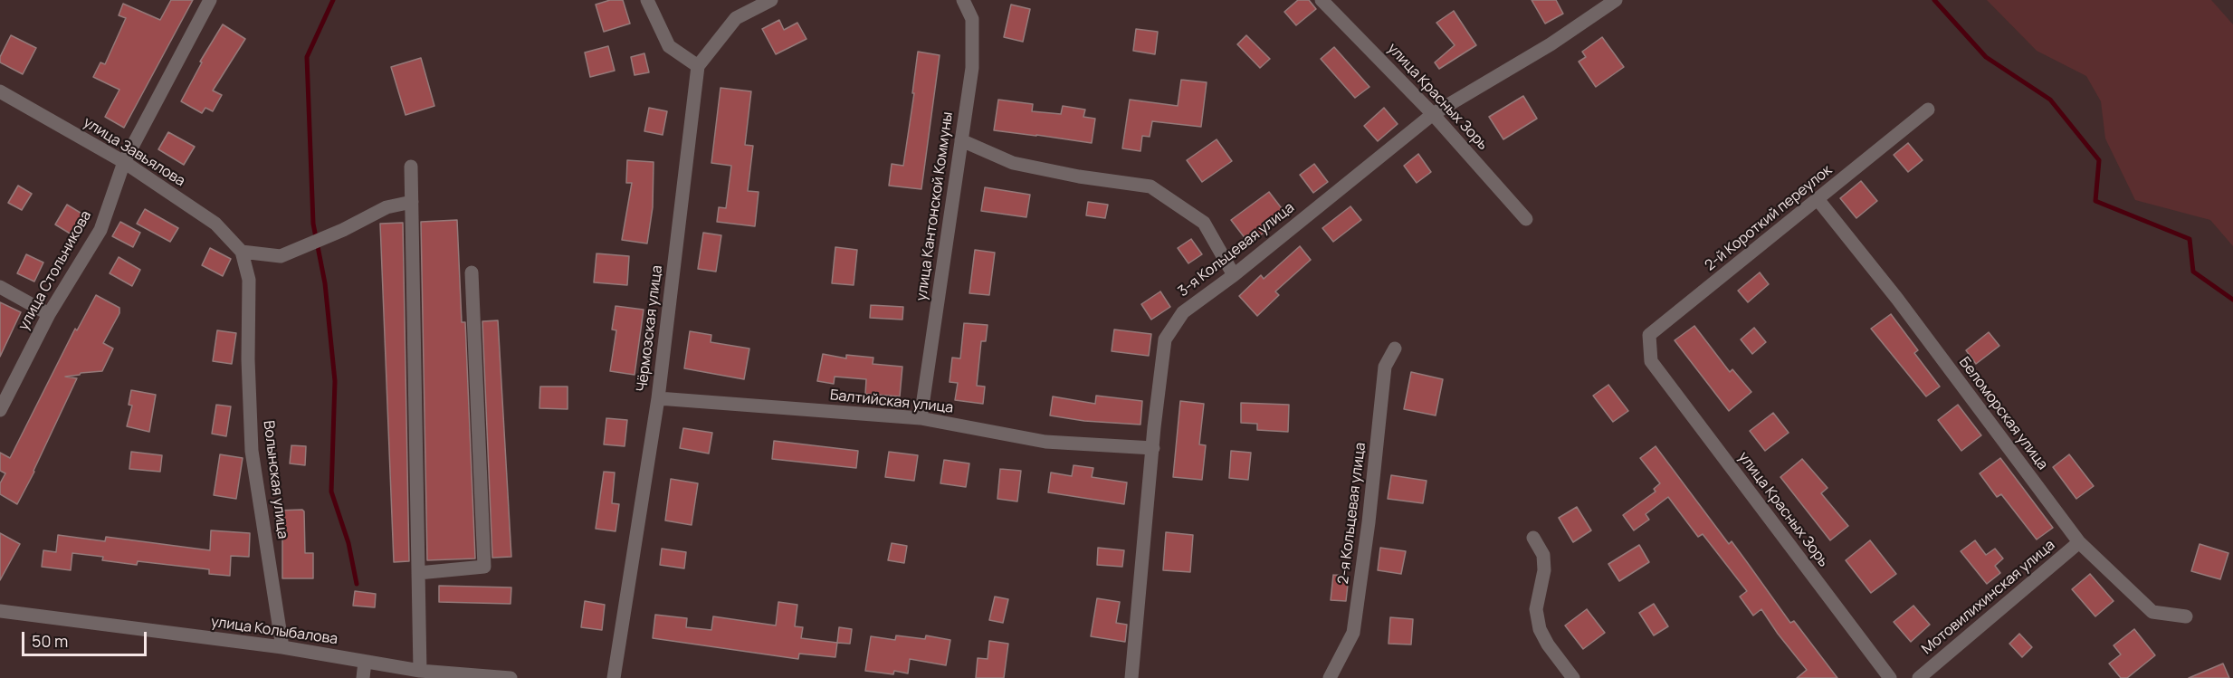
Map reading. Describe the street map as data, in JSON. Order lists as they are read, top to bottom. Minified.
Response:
{"streets":{"street":["улица Красных Зорь","улица Завьялова","улица Кантонской Коммуны","2-й Короткий переулок","3-я Кольцевая улица","улица Стольникова","Чёрмозская улица","Балтийская улица","Беломорская улица","Волынская улица","2-я Кольцевая улица","Мотовилихинская улица","улица Колыбалова"]},"crossings":[["улица Красных Зорь","2-й Короткий переулок"],["улица Красных Зорь","3-я Кольцевая улица"],["улица Завьялова","улица Стольникова"],["улица Завьялова","Волынская улица"],["улица Кантонской Коммуны","Балтийская улица"],["2-й Короткий переулок","Беломорская улица"],["3-я Кольцевая улица","Балтийская улица"],["Чёрмозская улица","Балтийская улица"],["Беломорская улица","Мотовилихинская улица"],["Волынская улица","улица Колыбалова"]],"scale_bar":"50 m"}
